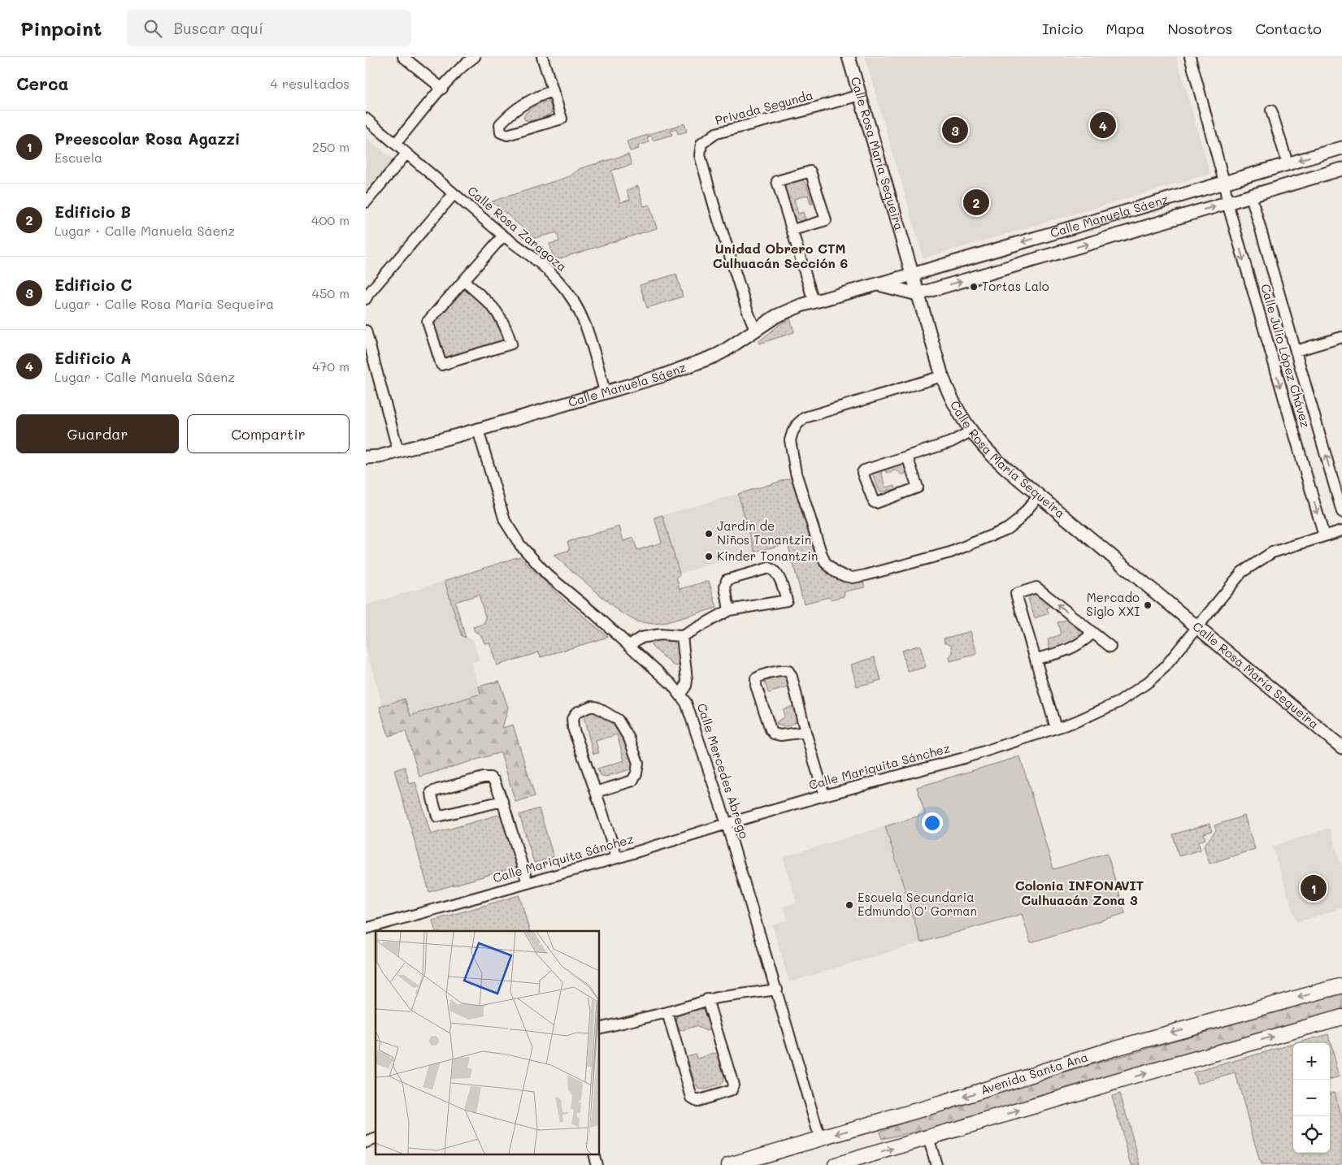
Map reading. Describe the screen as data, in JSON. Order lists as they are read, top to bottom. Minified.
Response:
{"streets":{"main road":["Avenida Santa Ana"],"street":["Privada Segunda","Calle Rosa María Sequeira","Calle Manuela Sáenz","Calle Rosa Zaragoza","Calle Julio López Chávez","Calle Mariquita Sánchez","Calle Mercedes Abrego"]},"crossings":[["Privada Segunda","Calle Rosa María Sequeira"],["Privada Segunda","Calle Manuela Sáenz"],["Calle Rosa María Sequeira","Calle Manuela Sáenz"],["Calle Rosa María Sequeira","Calle Mariquita Sánchez"],["Calle Manuela Sáenz","Calle Rosa Zaragoza"],["Calle Manuela Sáenz","Calle Julio López Chávez"],["Calle Manuela Sáenz","Calle Mercedes Abrego"],["Calle Julio López Chávez","Calle Mariquita Sánchez"],["Calle Mariquita Sánchez","Calle Mercedes Abrego"],["Calle Mercedes Abrego","Avenida Santa Ana"]],"districts":["Unidad Obrero CTM Culhuacán Sección 6","Colonia INFONAVIT Culhuacán Zona 3"],"places":["Tortas Lalo","Jardín de Niños Tonantzin","Kinder Tonantzin","Mercado Siglo XXI","Escuela Secundaria Edmundo O' Gorman"],"page":{"header":"Pinpoint","search":"Buscar aquí","nav":["Inicio","Mapa","Nosotros","Contacto"],"heading":["Cerca","4 resultados"],"list":[{"mark":"1","name":"Preescolar Rosa Agazzi","note":"Escuela","value":"250 m"},{"mark":"2","name":"Edificio B","note":"Lugar · Calle Manuela Sáenz","value":"400 m"},{"mark":"3","name":"Edificio C","note":"Lugar · Calle Rosa María Sequeira","value":"450 m"},{"mark":"4","name":"Edificio A","note":"Lugar · Calle Manuela Sáenz","value":"470 m"}],"pins":["4","3","2","1"],"buttons":["Guardar","Compartir"],"map_buttons":["+","−"]}}
